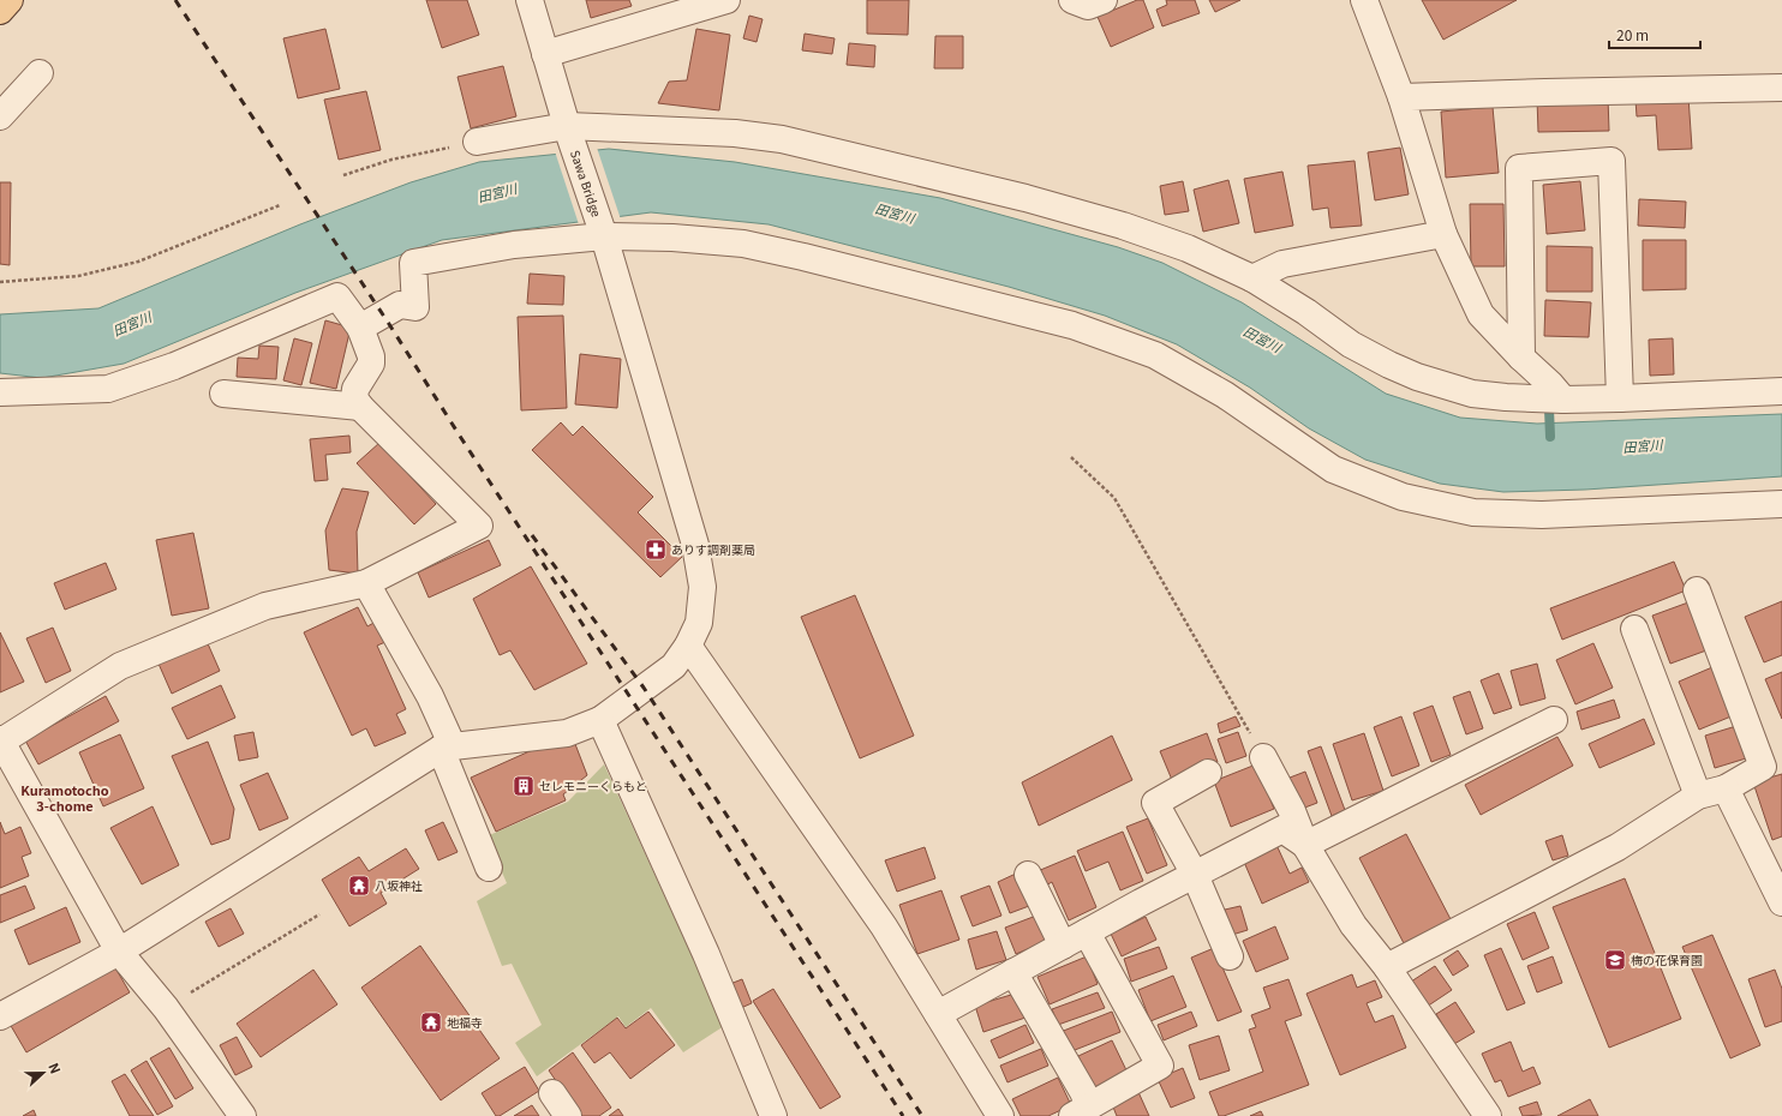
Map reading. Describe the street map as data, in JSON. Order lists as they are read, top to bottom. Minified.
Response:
{"streets":{"street":["Sawa Bridge"]},"districts":["Kuramotocho 3-chome"],"water":["田宮川"],"places":{"pharmacy":["ありす調剤薬局"],"building":["セレモニーくらもと"],"temple":["八坂神社","地福寺"],"school or university":["梅の花保育園"]},"scale_bar":"20 m","north":"right"}
